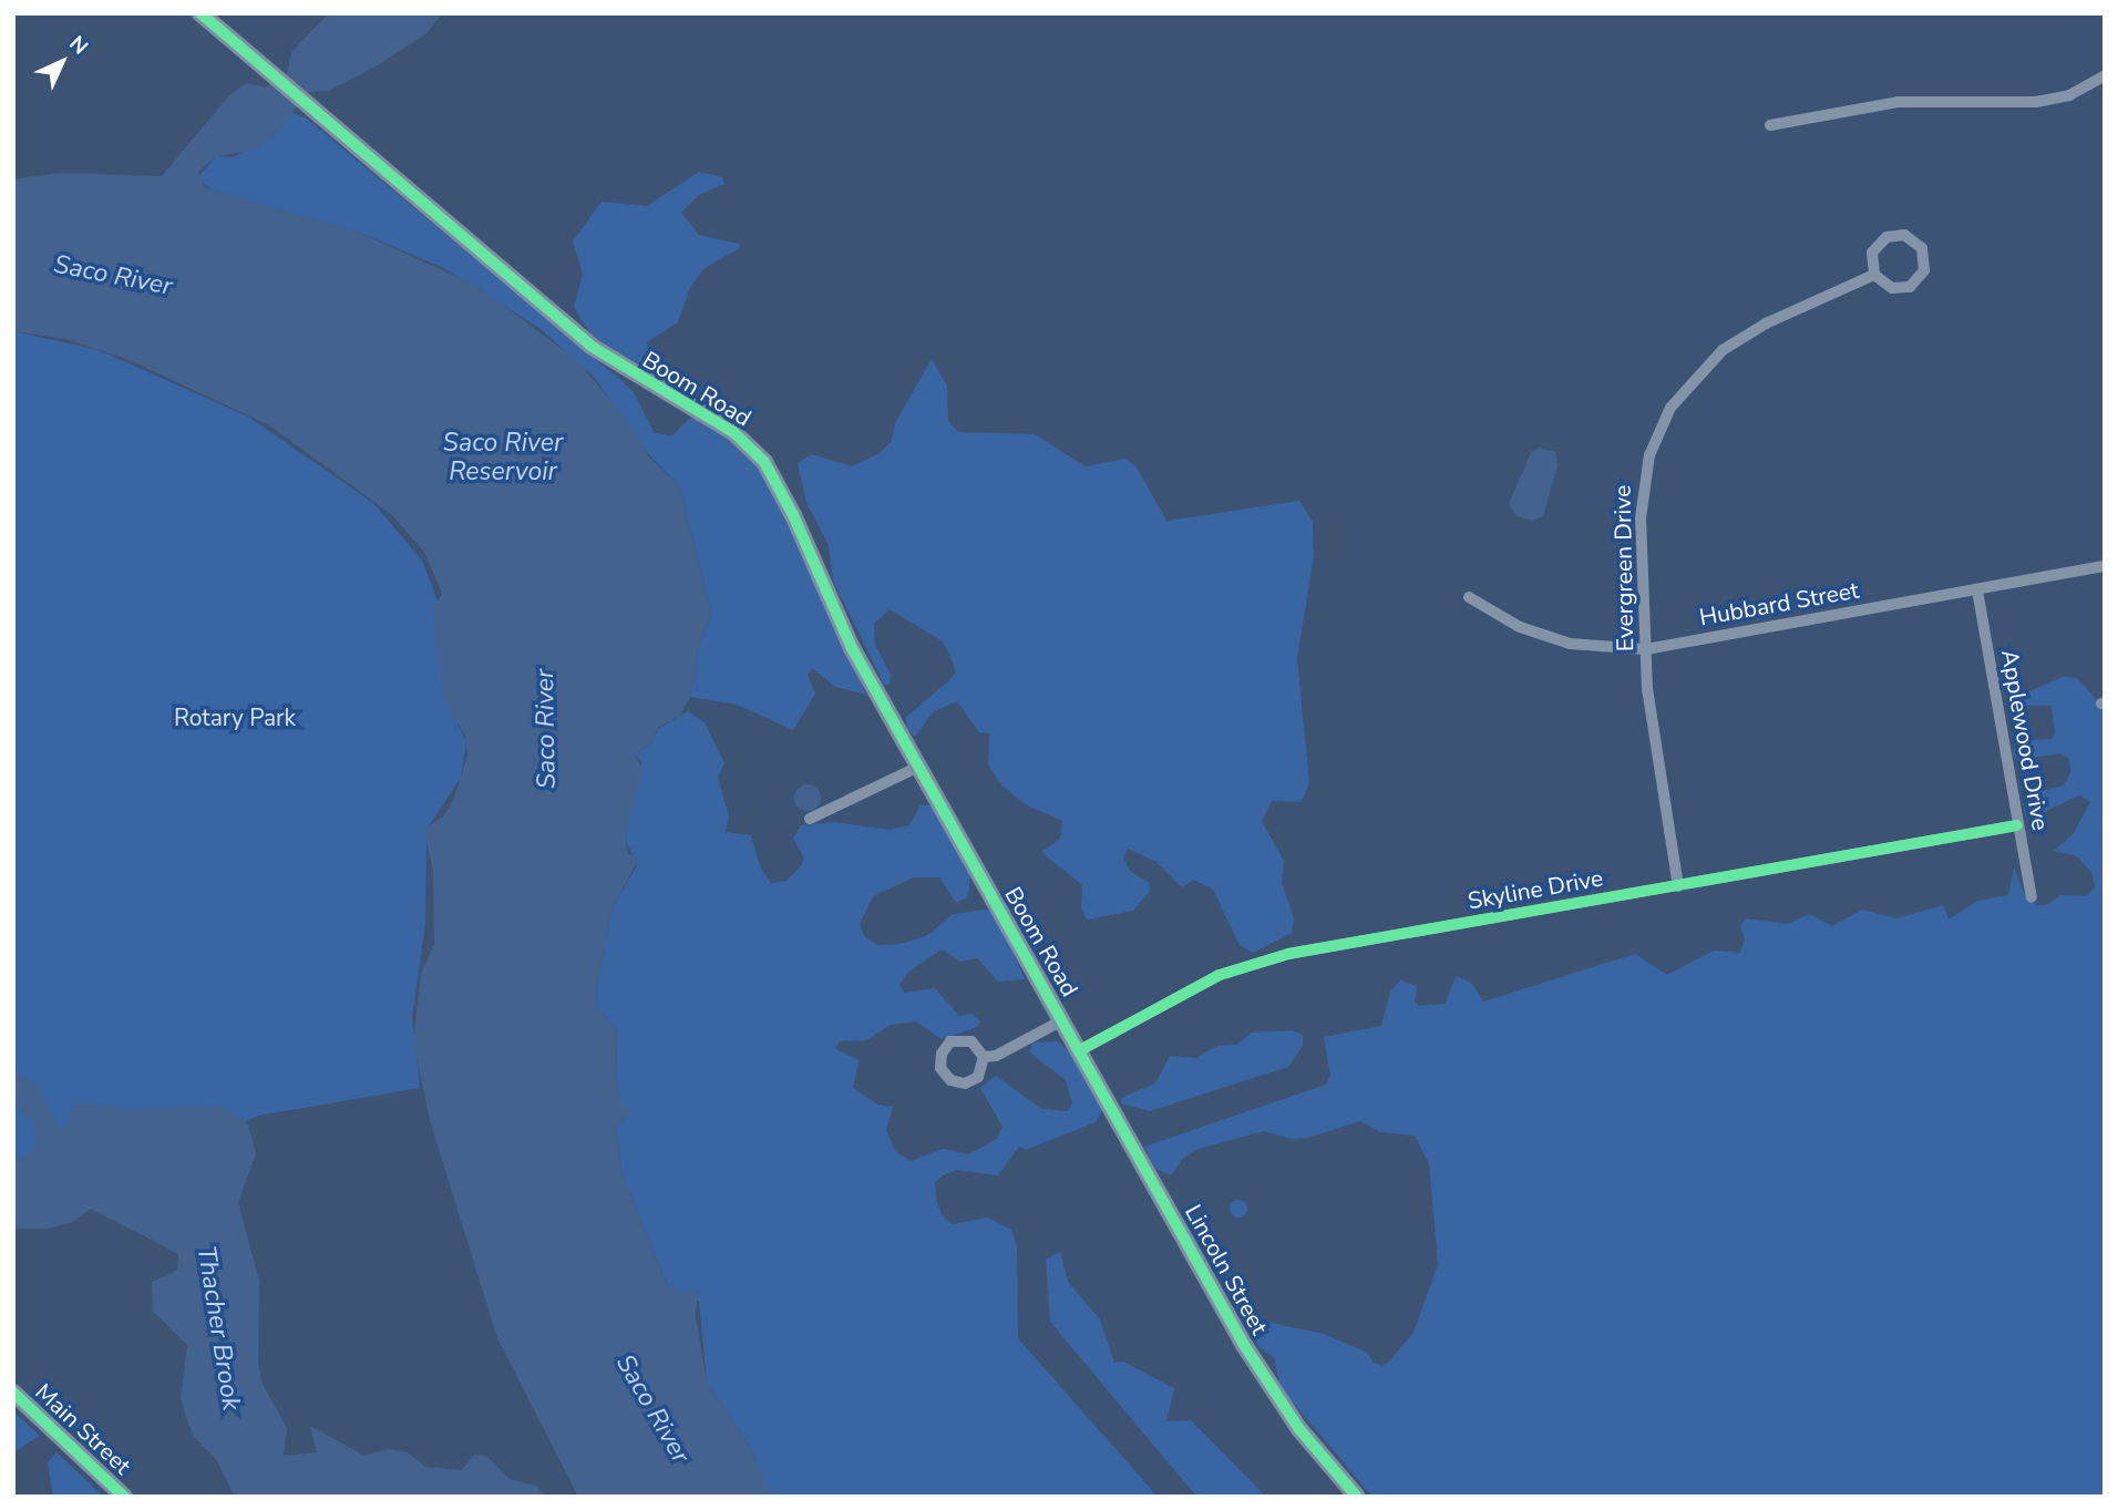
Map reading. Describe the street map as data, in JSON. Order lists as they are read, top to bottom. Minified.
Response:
{"streets":{"street":["Boom Road","Evergreen Drive","Hubbard Street","Applewood Drive","Skyline Drive","Lincoln Street","Main Street"]},"crossings":[["Boom Road","Skyline Drive"],["Boom Road","Lincoln Street"],["Evergreen Drive","Hubbard Street"],["Evergreen Drive","Skyline Drive"],["Hubbard Street","Applewood Drive"],["Applewood Drive","Skyline Drive"],["Skyline Drive","Lincoln Street"]],"water":["Saco River","Saco River Reservoir","Thacher Brook"],"parks":["Rotary Park"],"north":"top right"}
